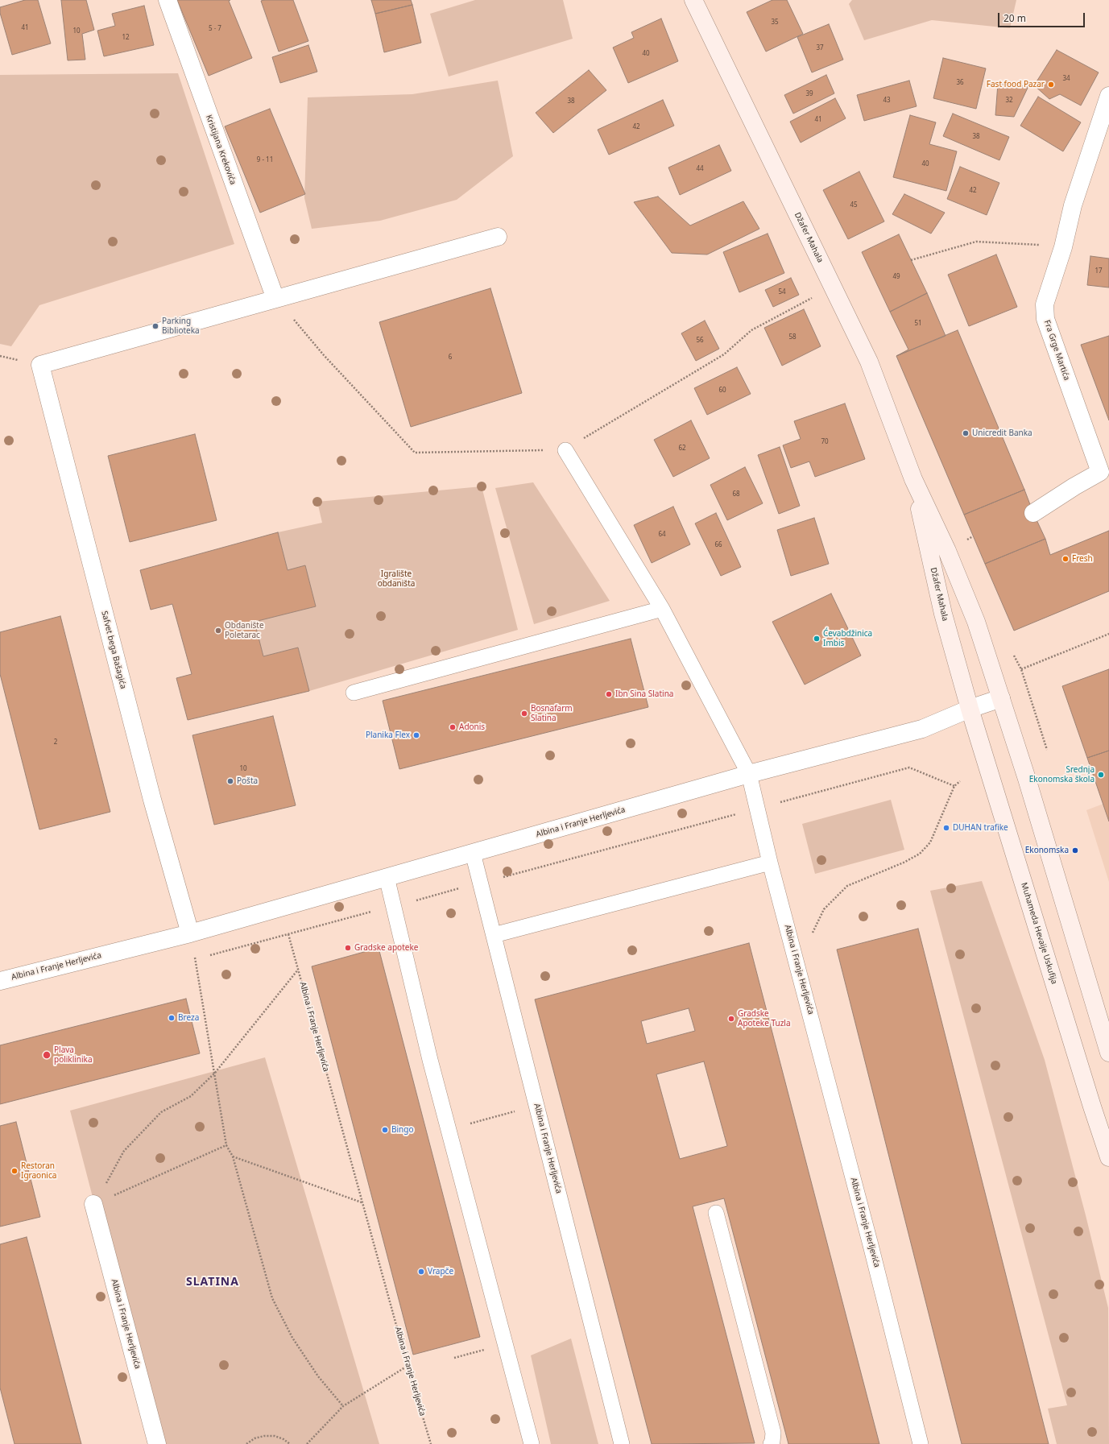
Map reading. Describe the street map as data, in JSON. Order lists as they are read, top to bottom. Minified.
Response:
{"streets":{"main road":["Džafer Mahala","Muhameda Hevaije Uskufija"],"street":["Kristijana Krekovića","Fra Grge Martića","Safvet bega Bašagića","Albina i Franje Herljevića"]},"crossings":[["Kristijana Krekovića","Safvet bega Bašagića"],["Džafer Mahala","Muhameda Hevaije Uskufija"],["Safvet bega Bašagića","Albina i Franje Herljevića"]],"districts":["SLATINA"],"parks":["Igralište obdaništa"],"places":["Fast food Pazar","Parking Biblioteka","Unicredit Banka","Fresh","Obdanište Poletarac","Ćevabdžinica Imbis","Ibn Sina Slatina","Bosnafarm Slatina","Adonis","Planika Flex","Srednja Ekonomska škola","Pošta","DUHAN trafike","Ekonomska","Gradske apoteke","Breza","Gradske Apoteke Tuzla","Plava poliklinika","Bingo","Restoran Igraonica","Vrapče"],"house_numbers":["35","41","5 - 7","10","12","37","40","34","36","39","43","32","38","41","42","38","9 - 11","40","44","42","45","17","49","54","51","58","56","6","60","70","62","68","64","66","2","10"],"scale_bar":"20 m"}
